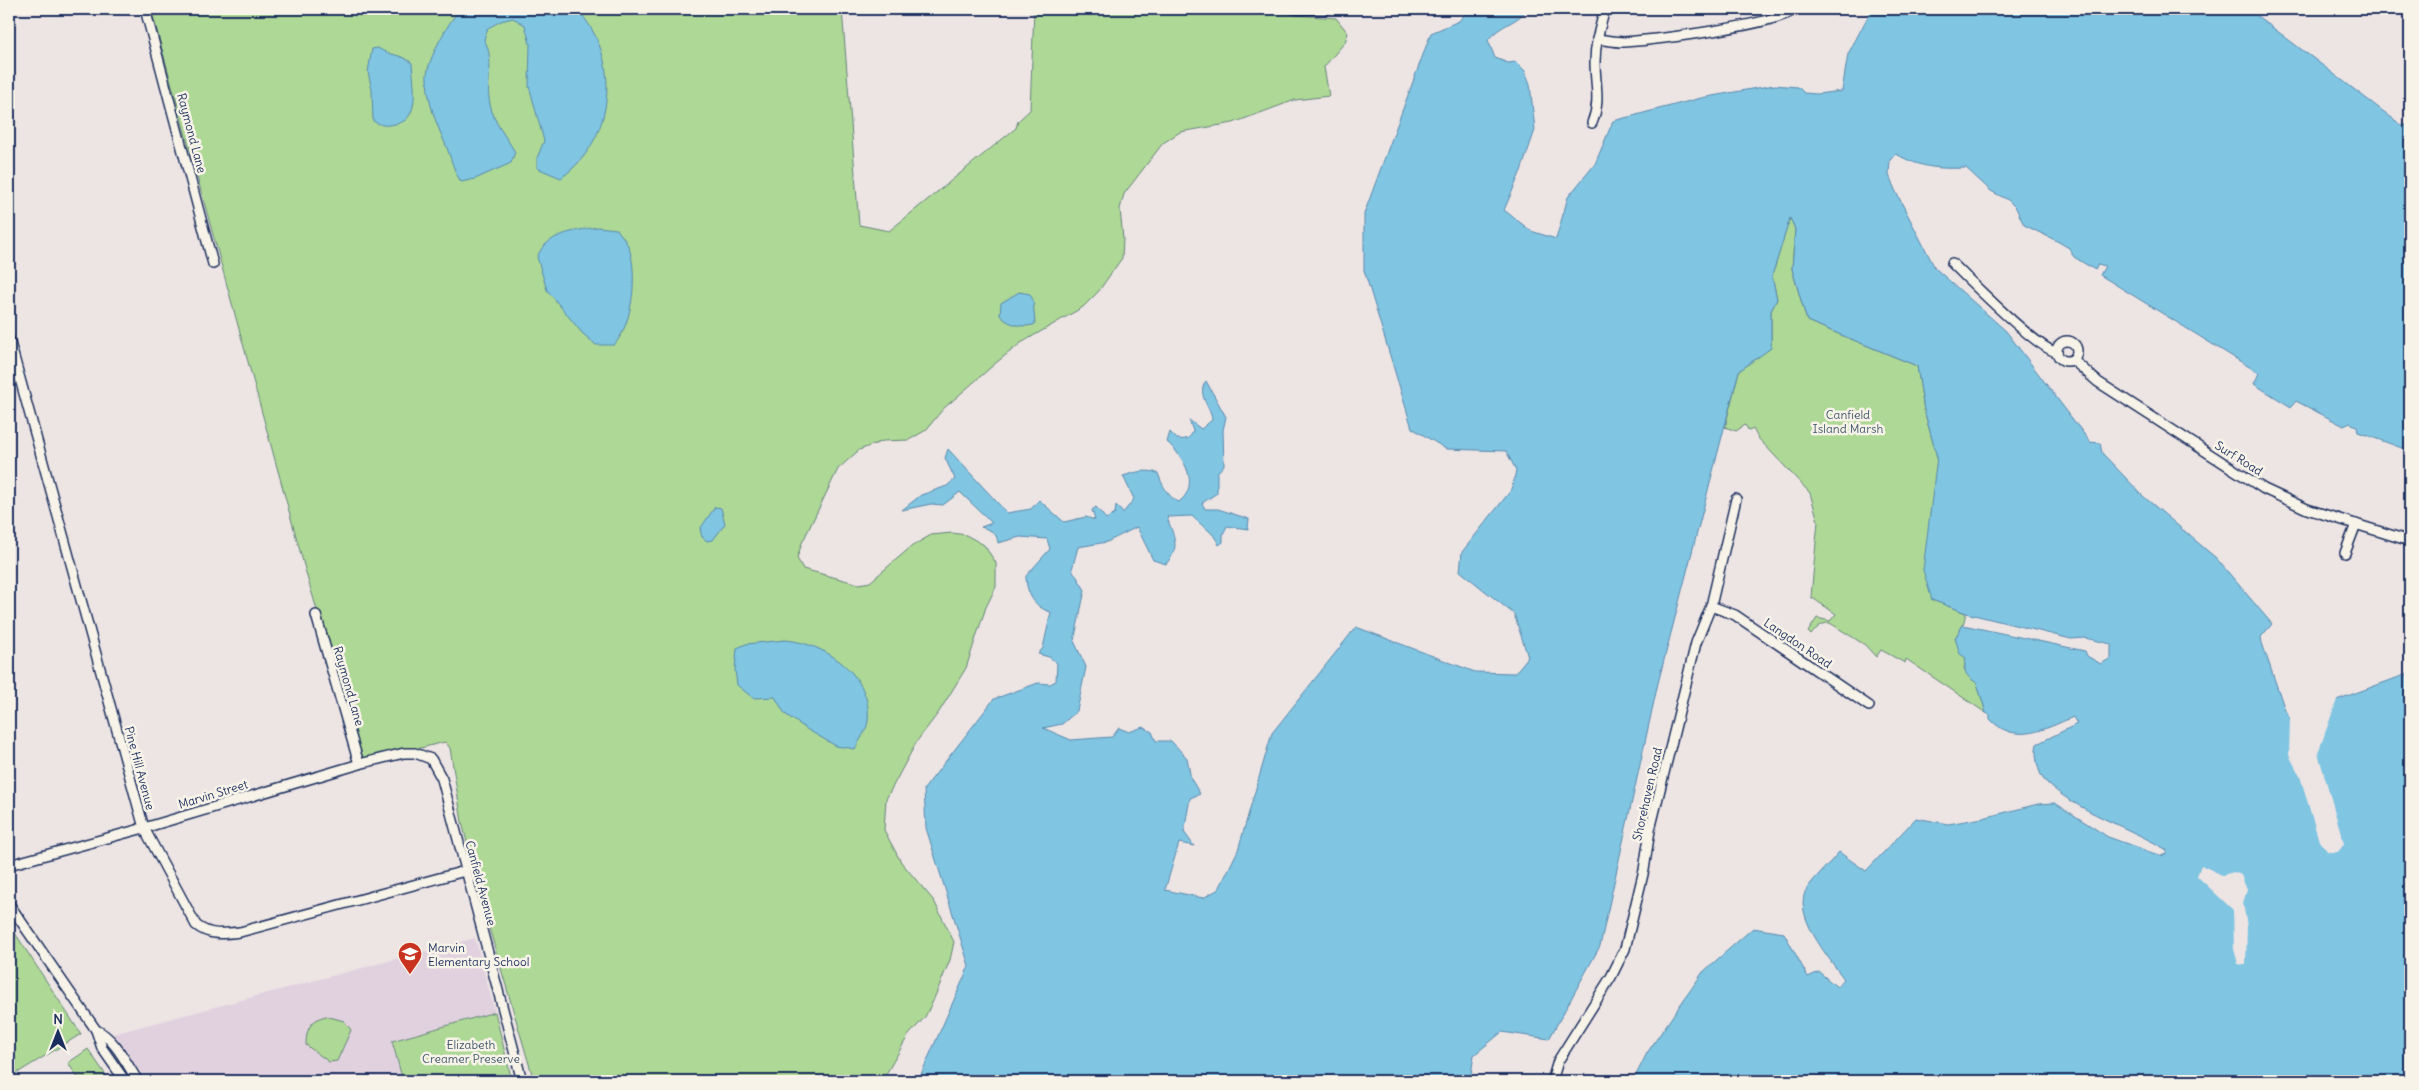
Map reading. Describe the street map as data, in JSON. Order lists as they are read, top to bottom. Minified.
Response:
{"streets":{"street":["Raymond Lane","Surf Road","Langdon Road","Pine Hill Avenue","Marvin Street","Shorehaven Road","Canfield Avenue"]},"crossings":[["Raymond Lane","Marvin Street"],["Langdon Road","Shorehaven Road"],["Pine Hill Avenue","Marvin Street"],["Pine Hill Avenue","Canfield Avenue"],["Marvin Street","Canfield Avenue"]],"parks":["Canfield Island Marsh","Elizabeth Creamer Preserve"],"places":{"school or university":["Marvin Elementary School"]},"north":"top"}
